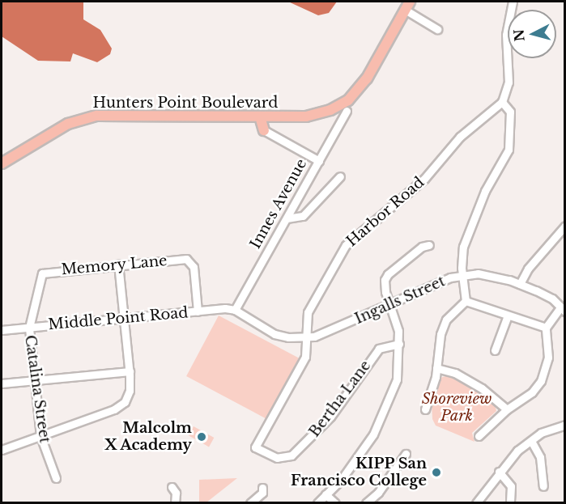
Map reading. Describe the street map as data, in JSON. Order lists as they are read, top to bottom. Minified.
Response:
{"streets":{"main road":["Hunters Point Boulevard"],"street":["Innes Avenue","Harbor Road","Memory Lane","Ingalls Street","Middle Point Road","Catalina Street","Bertha Lane"]},"crossings":[["Innes Avenue","Ingalls Street"],["Innes Avenue","Middle Point Road"],["Harbor Road","Ingalls Street"],["Harbor Road","Bertha Lane"],["Memory Lane","Middle Point Road"],["Memory Lane","Catalina Street"],["Ingalls Street","Middle Point Road"],["Middle Point Road","Catalina Street"]],"parks":["Shoreview Park"],"places":["Malcolm X Academy","KIPP San Francisco College"],"north":"left"}
